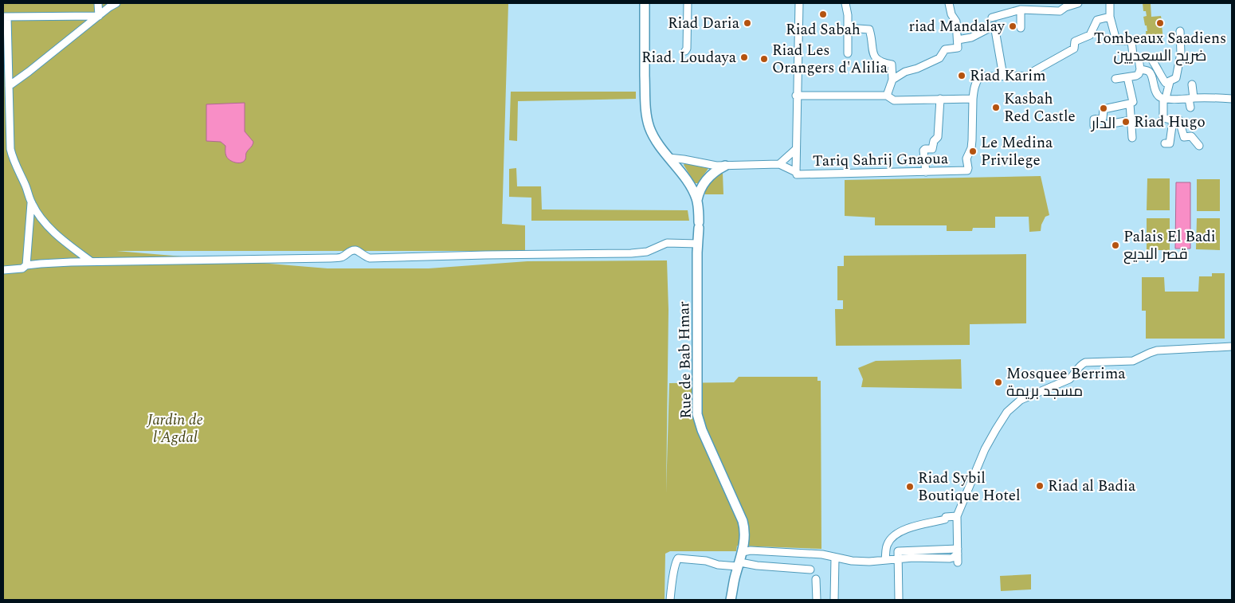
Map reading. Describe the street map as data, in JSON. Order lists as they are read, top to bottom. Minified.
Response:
{"streets":{"main road":["Rue de Bab Hmar"],"street":["Tariq Sahrij Gnaoua"]},"parks":["Jardin de l'Agdal"],"places":["Riad Sabah","Riad Daria","Tombeaux Saadiens ضريح السعديين","riad Mandalay","Riad. Loudaya","Riad Les Orangers d'Alilia","Riad Karim","Kasbah Red Castle","الدار","Riad Hugo","Le Medina Privilege","Palais El Badi قصر البديع","Mosquee Berrima مسجد بريمة","Riad al Badia","Riad Sybil Boutique Hotel"]}
